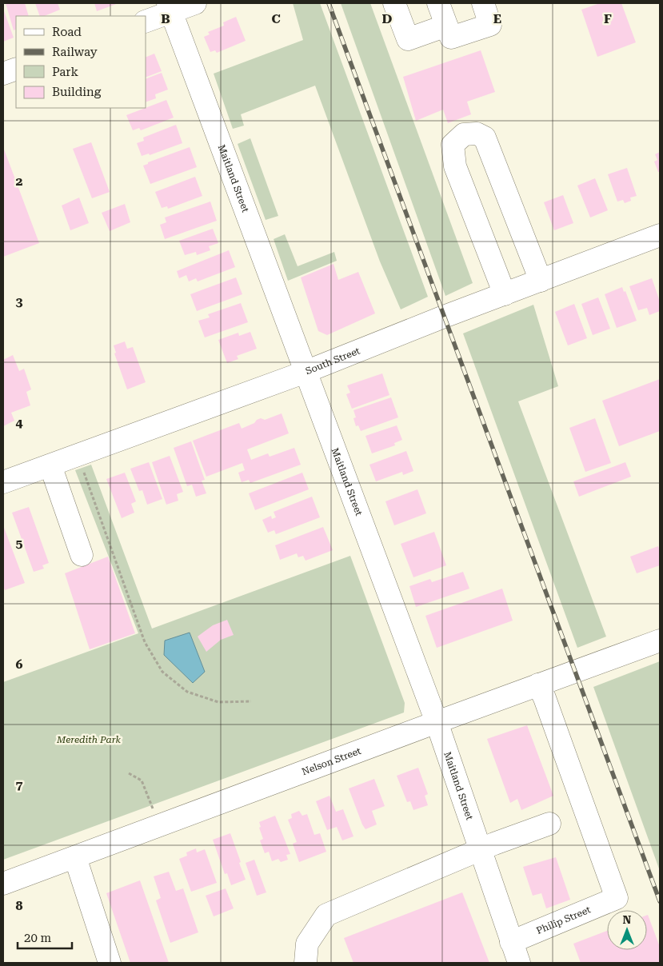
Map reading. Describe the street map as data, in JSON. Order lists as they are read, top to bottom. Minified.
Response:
{"streets":{"street":["Maitland Street","South Street","Nelson Street","Philip Street"]},"crossings":[["Maitland Street","South Street"],["Maitland Street","Nelson Street"],["Maitland Street","Philip Street"],["Nelson Street","Philip Street"]],"parks":["Meredith Park"],"legend":["Road","Railway","Park","Building"],"scale_bar":"20 m","north":"top","grid":{"columns":["B","C","D","E","F"],"rows":["2","3","4","5","6","7","8"]}}
